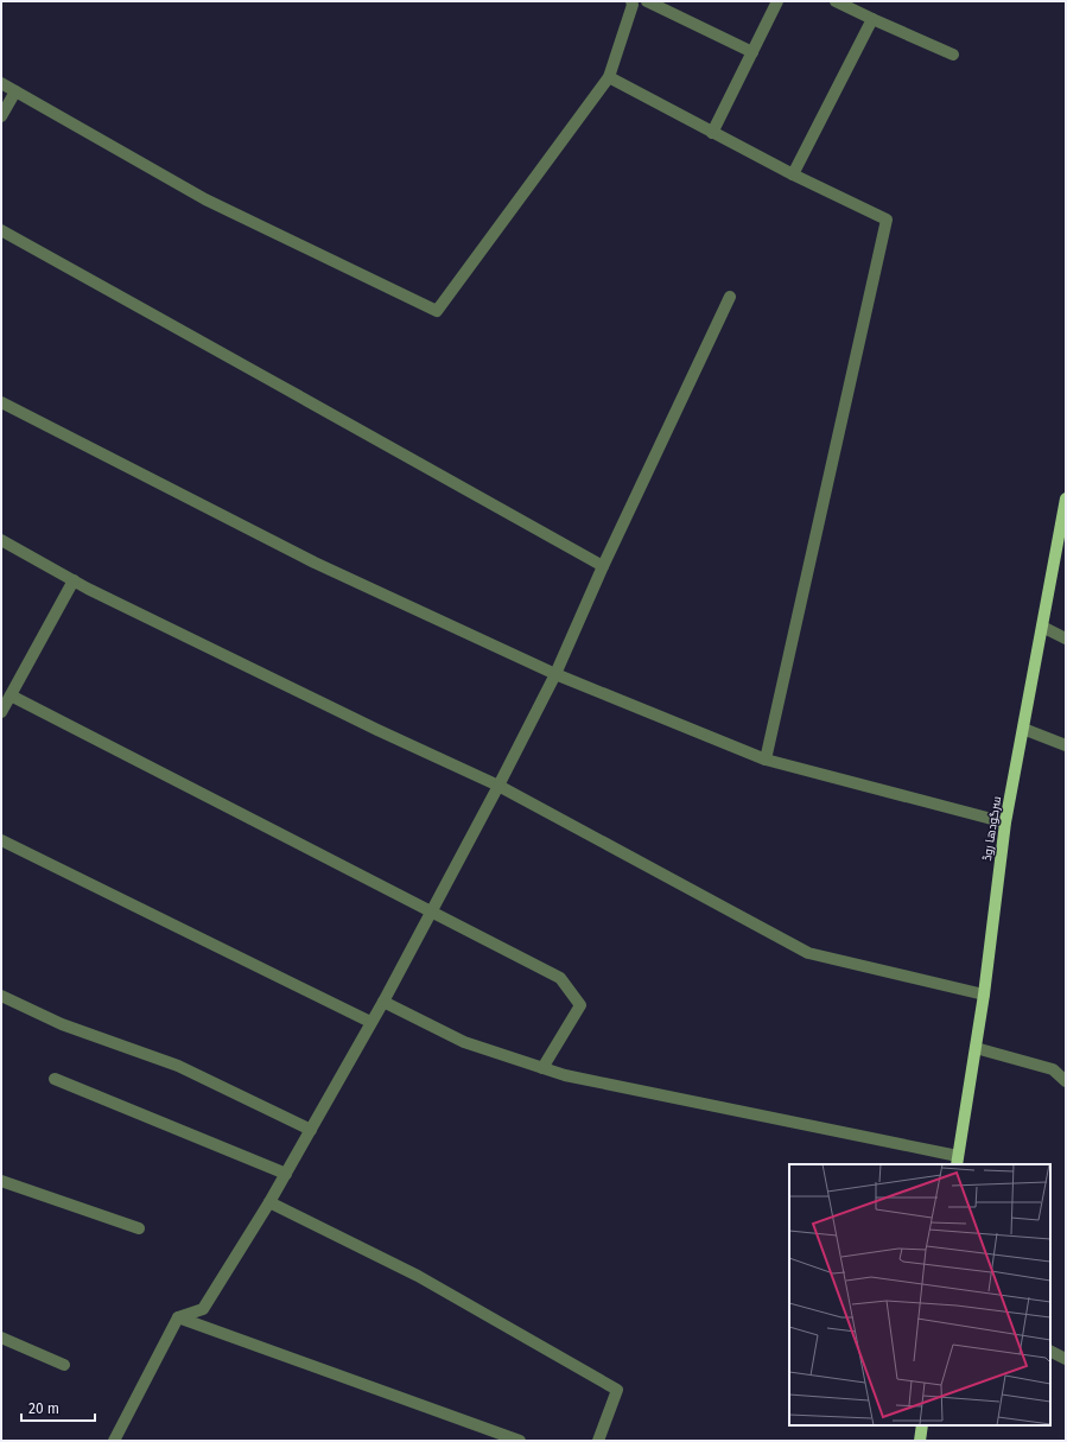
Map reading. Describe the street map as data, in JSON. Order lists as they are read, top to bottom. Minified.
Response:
{"streets":{"main road":["سرگودھا روڈ"]},"scale_bar":"20 m"}
